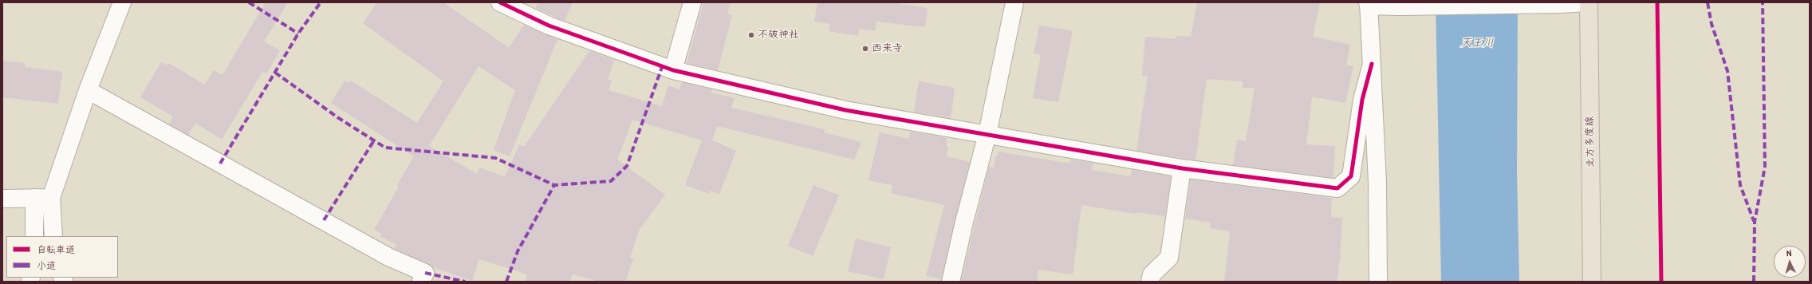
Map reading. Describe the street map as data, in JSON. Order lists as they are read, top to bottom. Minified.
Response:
{"streets":{"main road":["北方多度線"]},"water":["天王川"],"places":["不破神社","西来寺"],"legend":["自転車道","小道"],"north":"top"}
